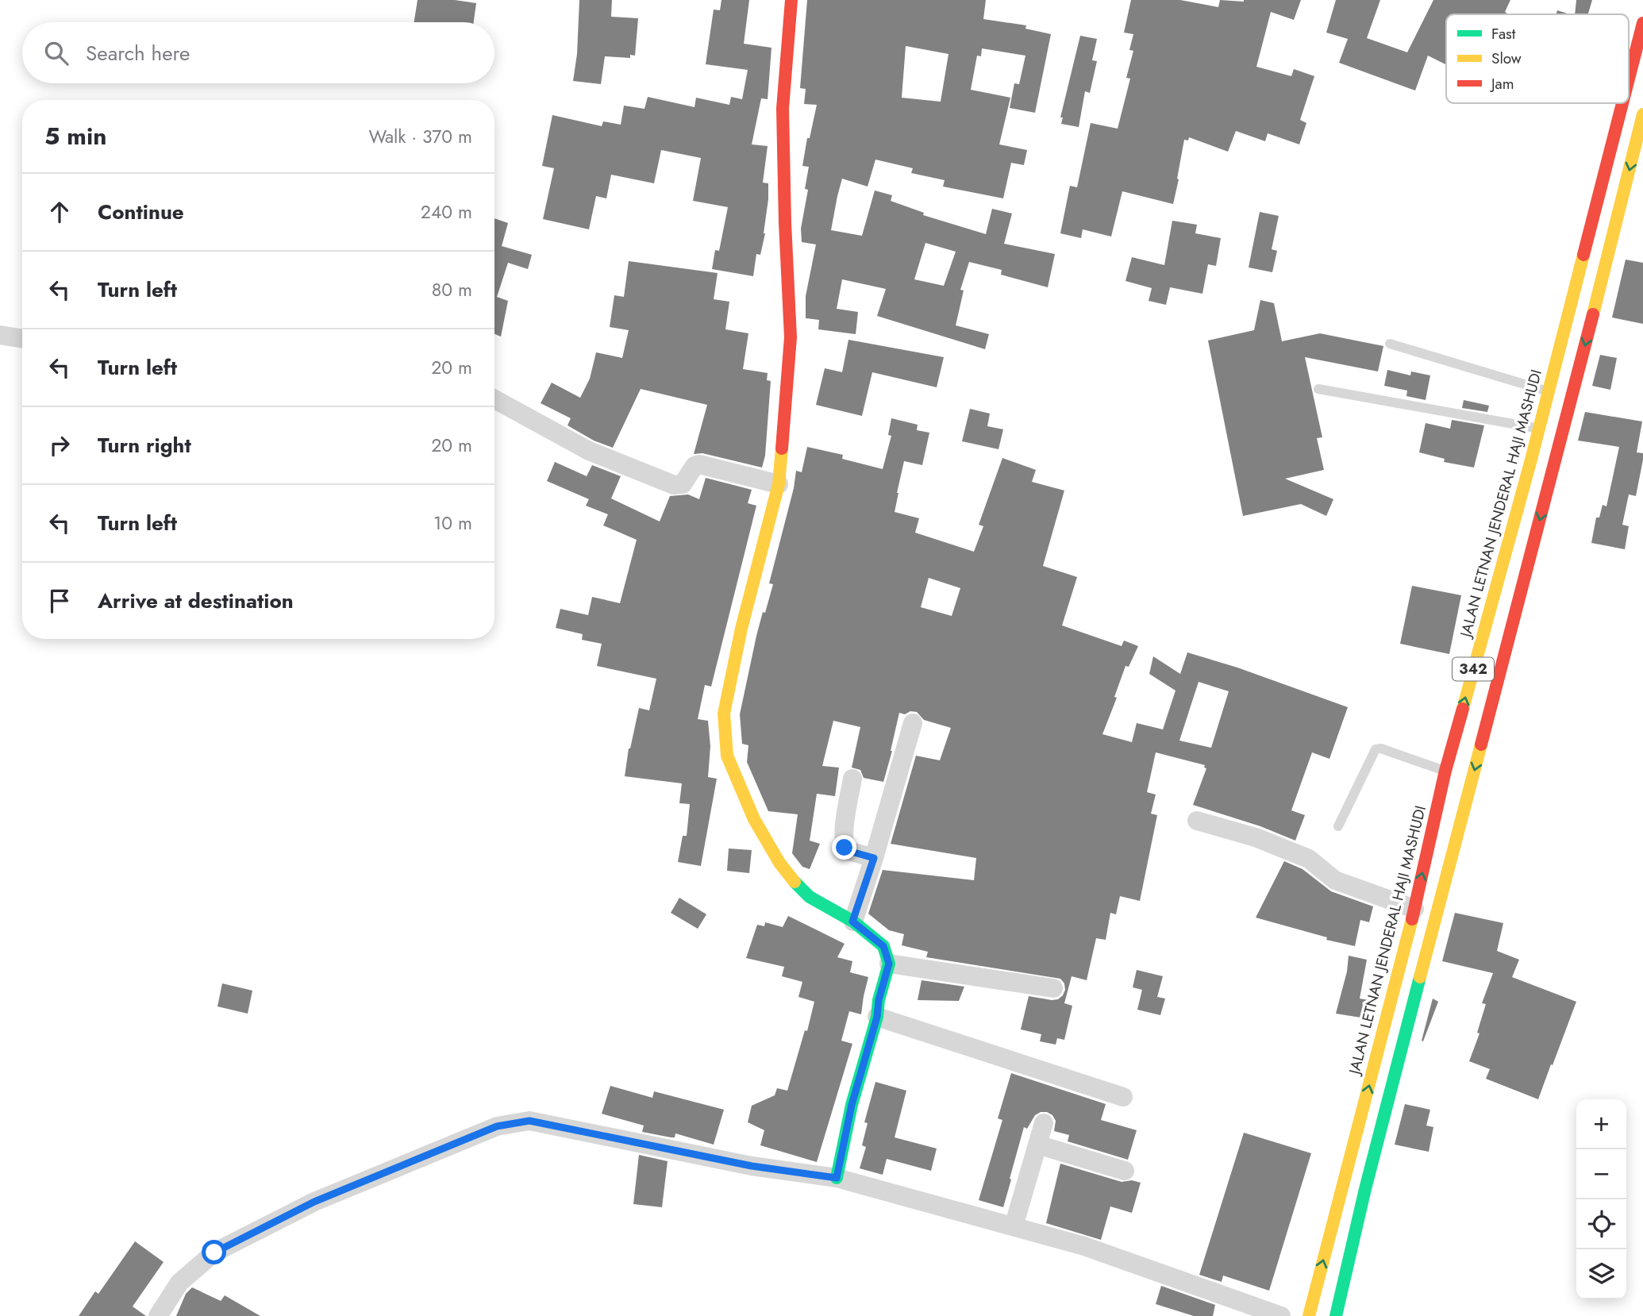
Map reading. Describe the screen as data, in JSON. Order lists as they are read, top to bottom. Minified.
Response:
{"streets":{"main road":["JALAN LETNAN JENDERAL HAJI MASHUDI","342"]},"legend":["Fast","Slow","Jam"],"page":{"search":"Search here","heading":["5 min","Walk · 370 m"],"list":[["Continue","240 m"],["Turn left","80 m"],["Turn left","20 m"],["Turn right","20 m"],["Turn left","10 m"],"Arrive at destination"],"map_buttons":["+","−"]}}
